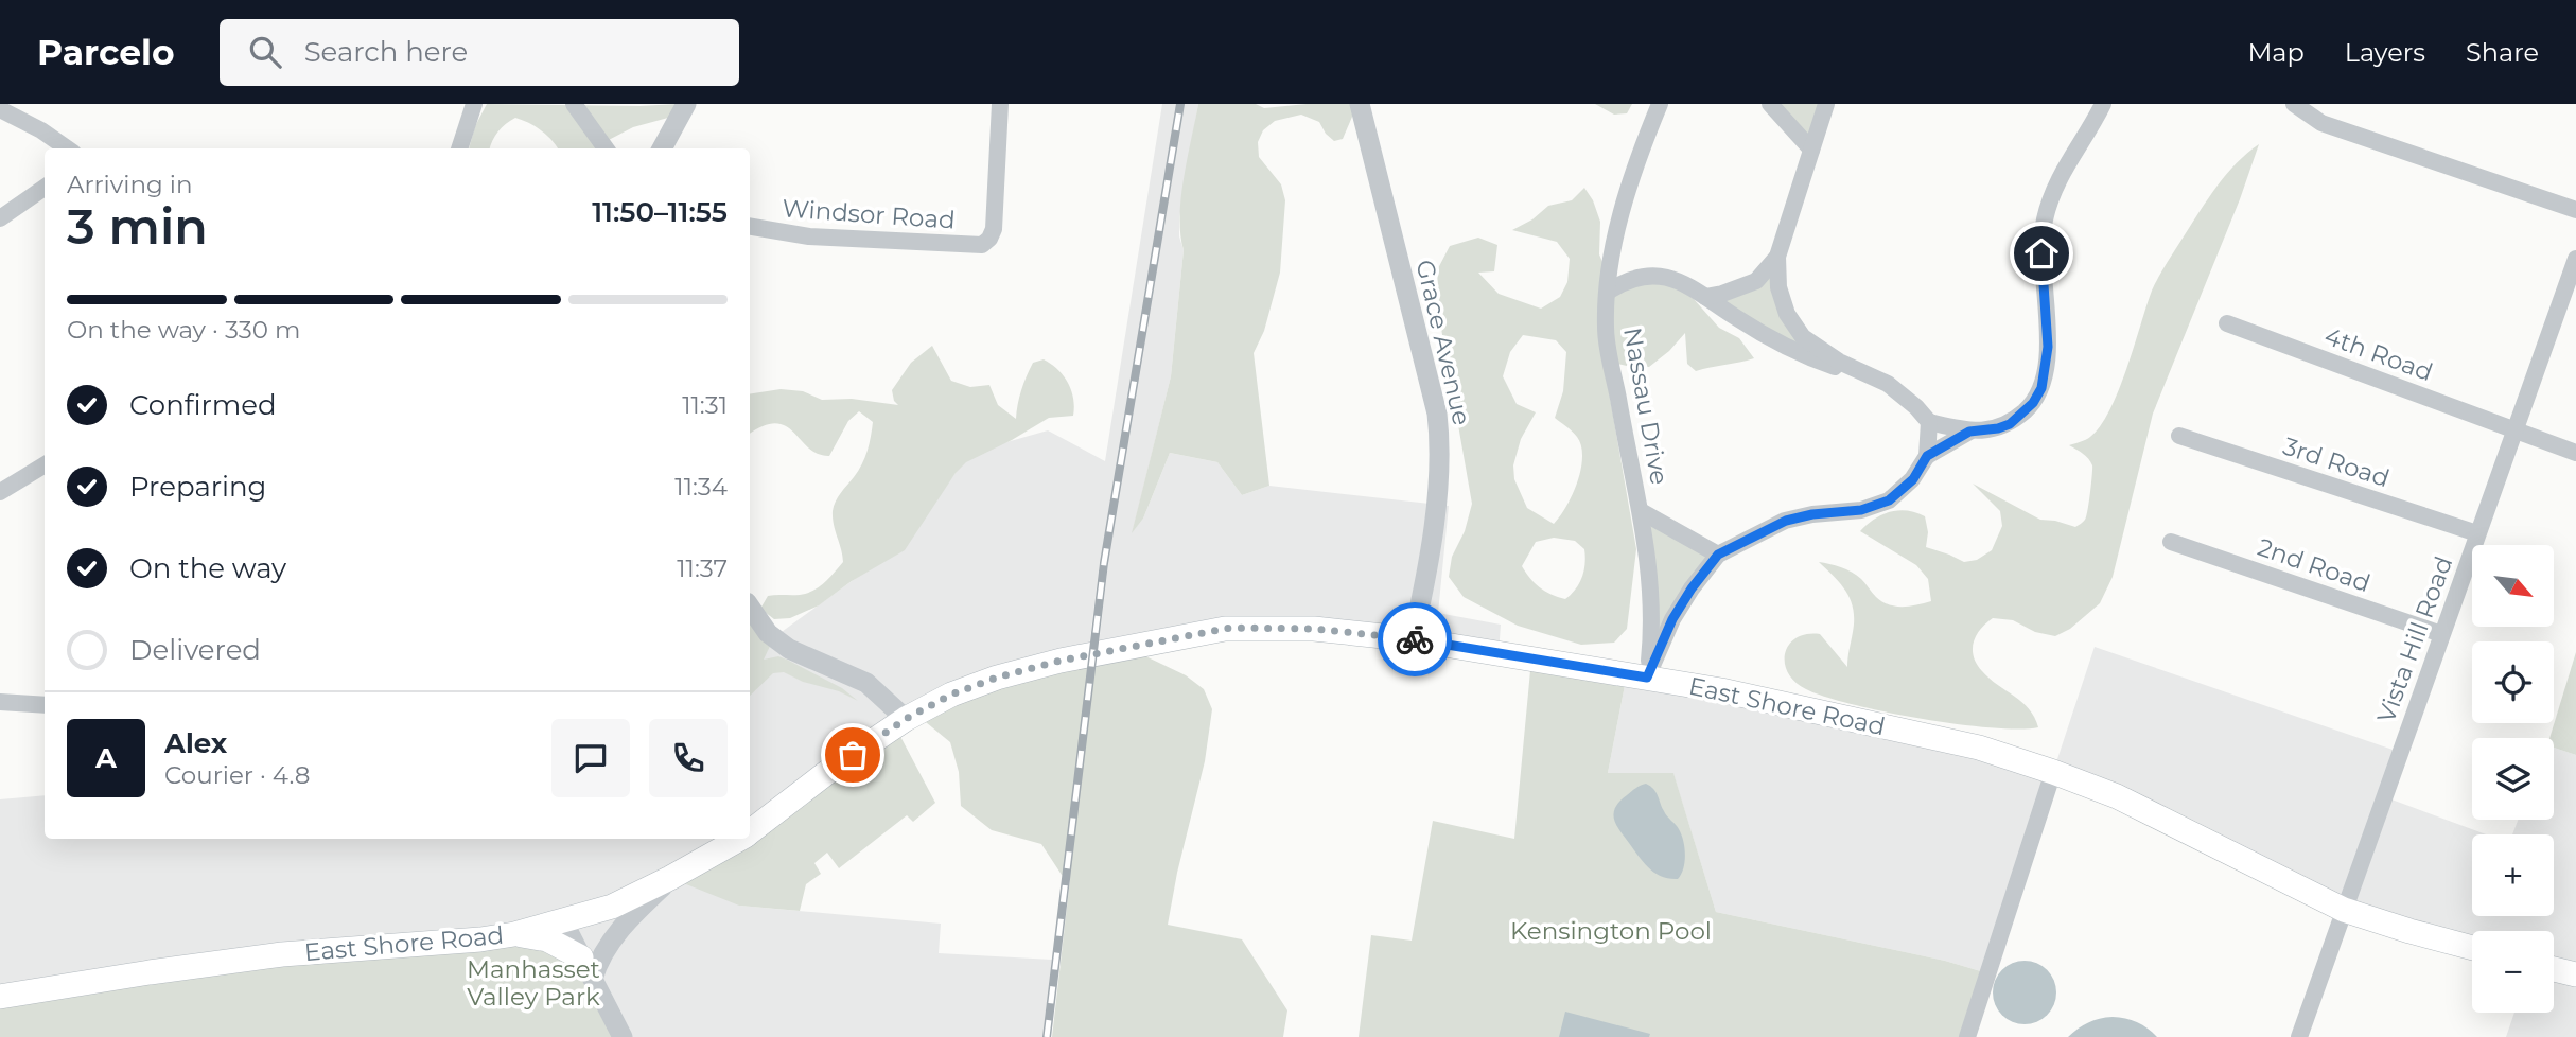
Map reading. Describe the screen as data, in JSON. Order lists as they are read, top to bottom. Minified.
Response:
{"streets":{"main road":["East Shore Road"],"street":["Windsor Road","Grace Avenue","4th Road","Nassau Drive","3rd Road","2nd Road","Vista Hill Road"]},"crossings":[["Grace Avenue","East Shore Road"],["4th Road","Vista Hill Road"],["Nassau Drive","East Shore Road"],["3rd Road","Vista Hill Road"],["2nd Road","Vista Hill Road"],["Vista Hill Road","East Shore Road"]],"parks":["Kensington Pool","Manhasset Valley Park"],"north":"bottom right","page":{"header":"Parcelo","search":"Search here","nav":["Map","Layers","Share"],"heading":["3 min","Arriving in","11:50–11:55"],"panel":["Alex","Courier · 4.8"],"bar":"On the way · 330 m","list":[["Confirmed","11:31"],["Preparing","11:34"],["On the way","11:37"],"Delivered"],"map_buttons":["+","−"],"round":"A"}}
